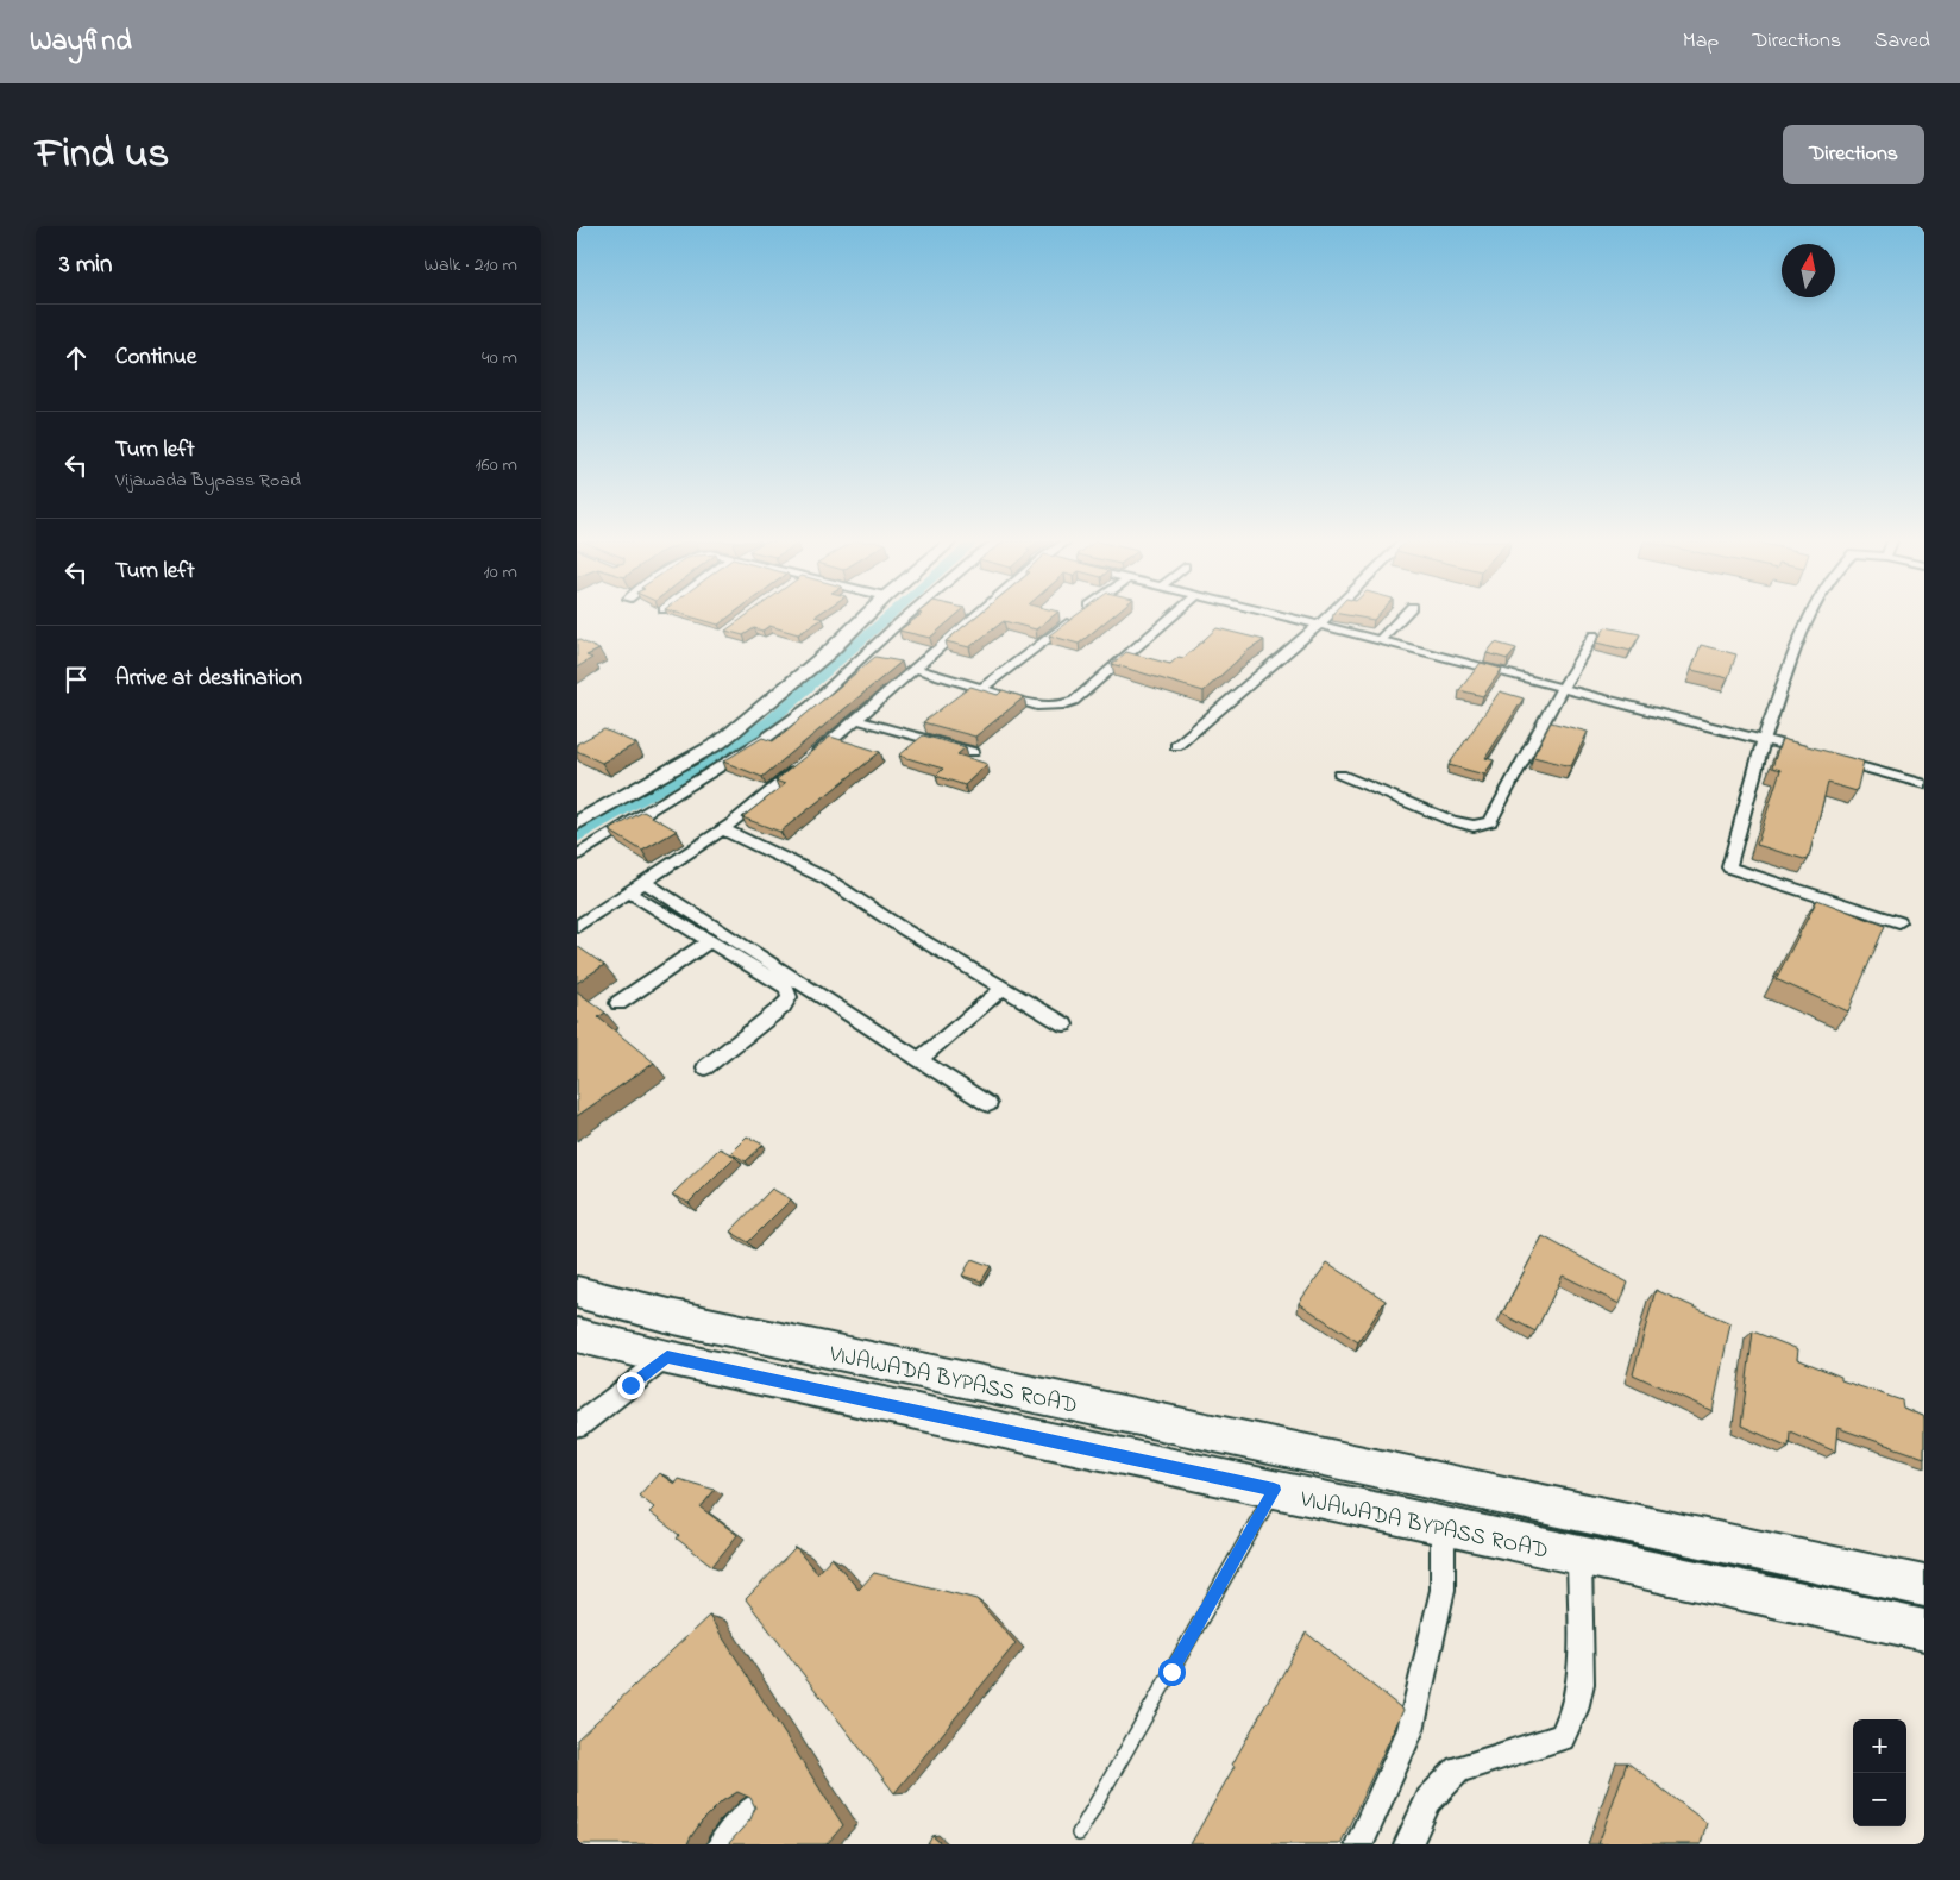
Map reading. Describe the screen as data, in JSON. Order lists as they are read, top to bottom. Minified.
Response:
{"streets":{"main road":["VIJAWADA BYPASS ROAD"]},"north":"top","page":{"header":"Wayfind","nav":["Map","Directions","Saved"],"title":"Find us","buttons":"Directions","heading":["3 min","Walk · 210 m"],"list":[["Continue","40 m"],["Turn left","Vijawada Bypass Road","160 m"],["Turn left","10 m"],"Arrive at destination"],"map_buttons":["+","−"]}}
